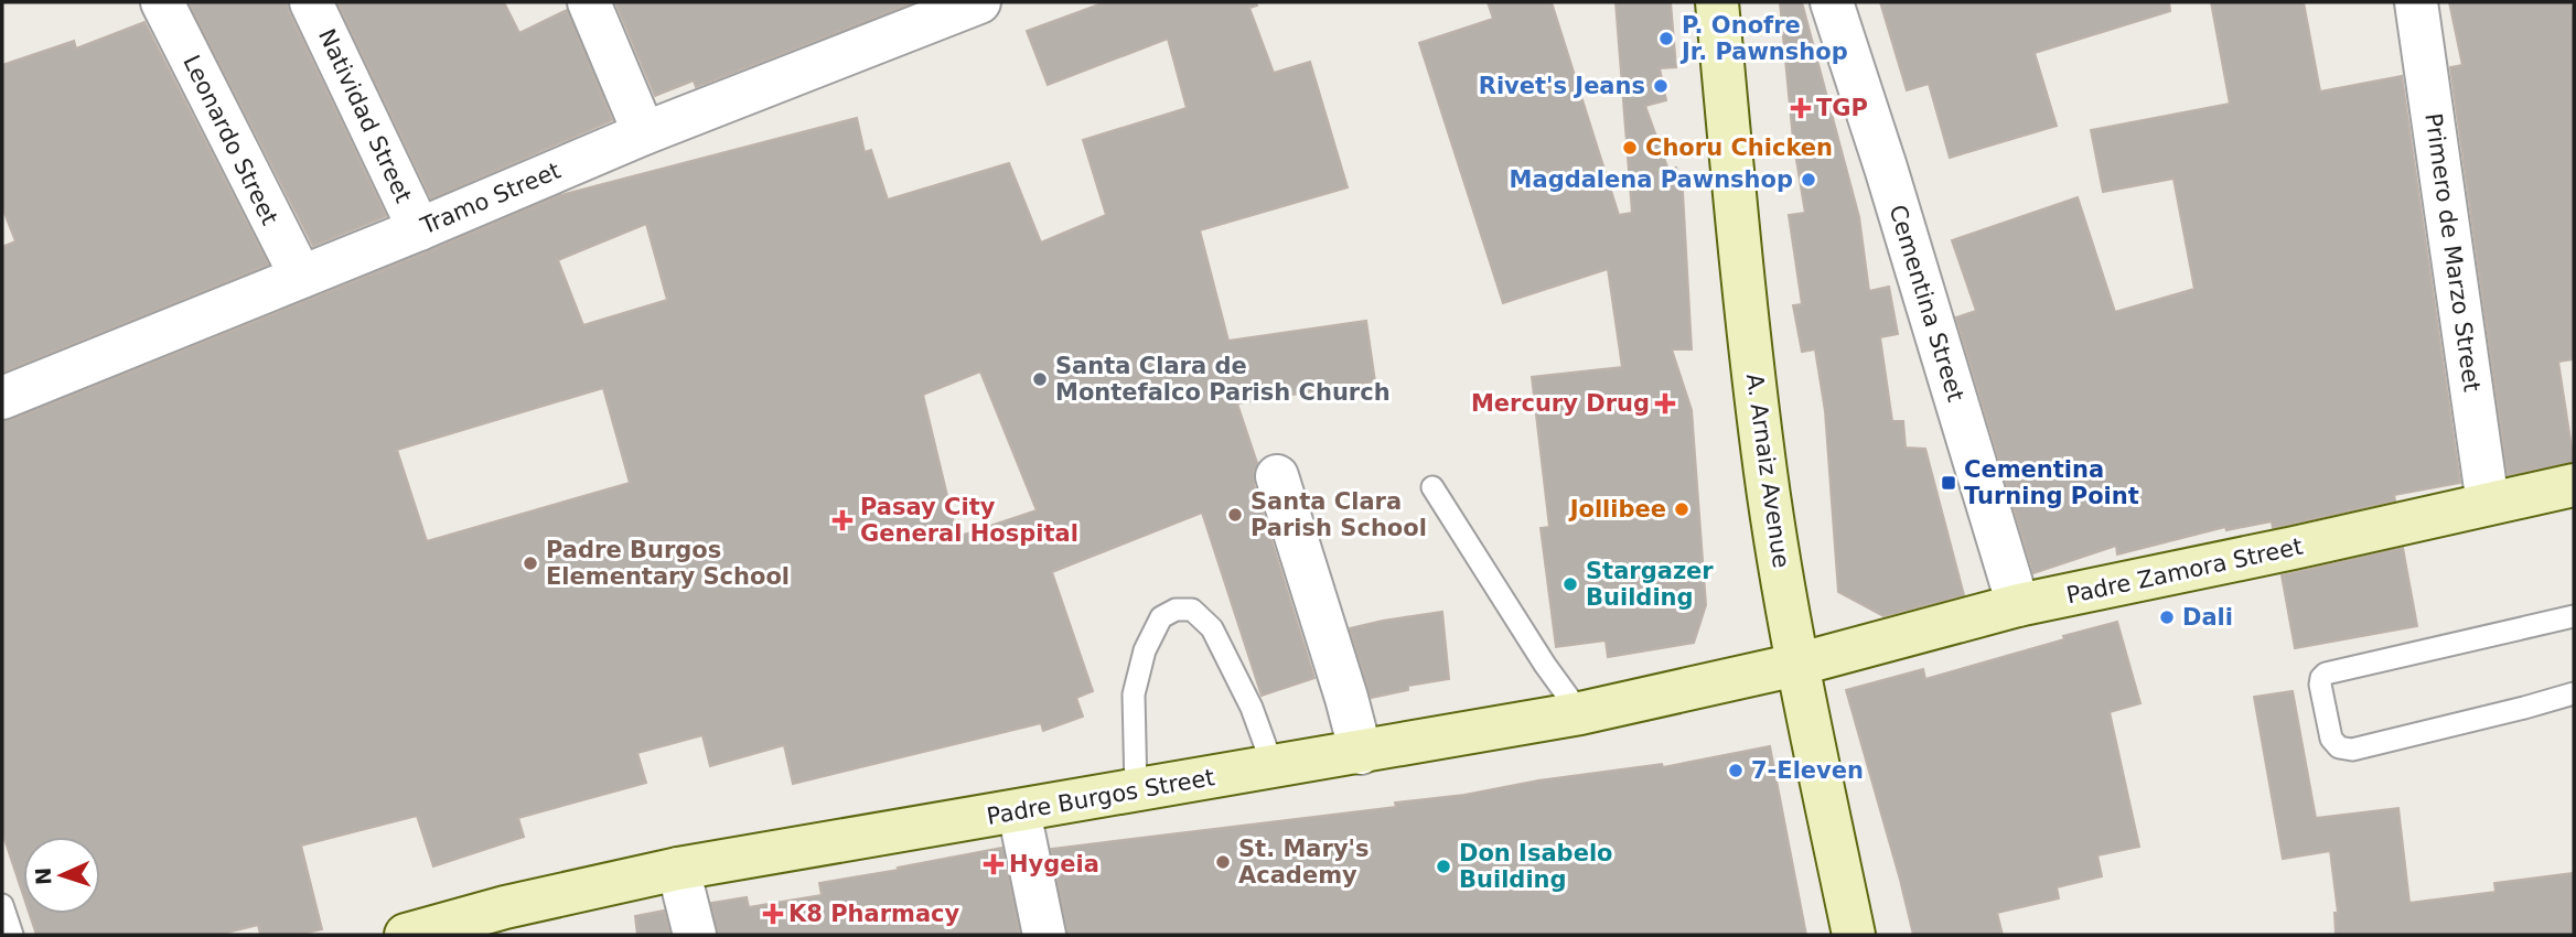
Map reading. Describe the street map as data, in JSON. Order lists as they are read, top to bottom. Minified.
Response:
{"streets":{"street":["Natividad Street","Leonardo Street","Tramo Street","Primero de Marzo Street","Cementina Street","A. Arnaiz Avenue","Padre Zamora Street","Padre Burgos Street"]},"crossings":[["Natividad Street","Tramo Street"],["Leonardo Street","Tramo Street"],["Primero de Marzo Street","Padre Zamora Street"],["Cementina Street","Padre Zamora Street"],["A. Arnaiz Avenue","Padre Zamora Street"],["A. Arnaiz Avenue","Padre Burgos Street"],["Padre Zamora Street","Padre Burgos Street"]],"places":{"other":["P. Onofre Jr. Pawnshop","Rivet's Jeans","Choru Chicken","Magdalena Pawnshop","Santa Clara de Montefalco Parish Church","Jollibee","Santa Clara Parish School","Padre Burgos Elementary School","Stargazer Building","Dali","7-Eleven","St. Mary's Academy","Don Isabelo Building"],"health":["TGP","Mercury Drug","Pasay City General Hospital","Hygeia","K8 Pharmacy"],"transit":["Cementina Turning Point"]},"north":"left"}
